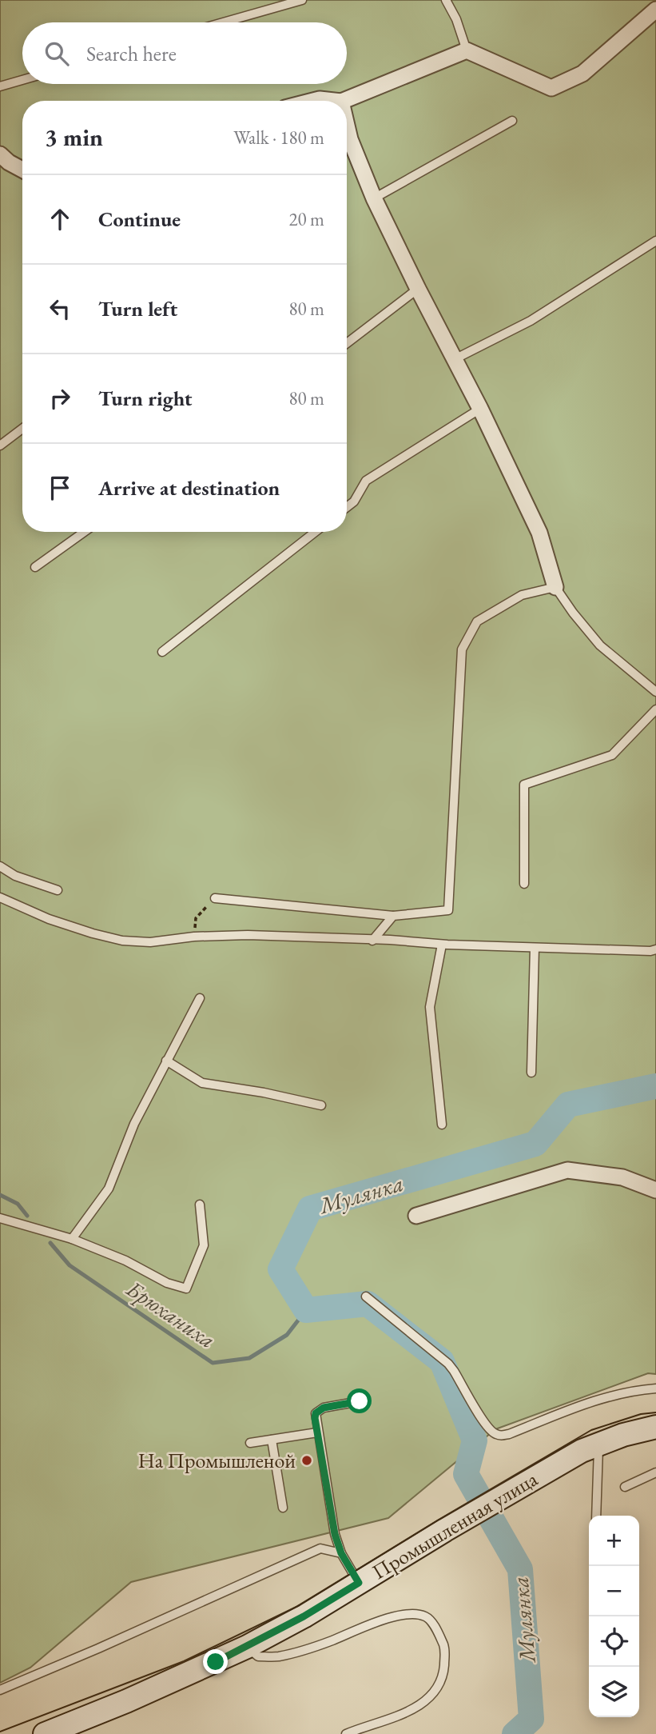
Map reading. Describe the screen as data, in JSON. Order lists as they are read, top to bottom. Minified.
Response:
{"streets":{"main road":["Промышленная улица"]},"water":["Мулянка","Брюханиха"],"places":["На Промышленой"],"page":{"search":"Search here","heading":["3 min","Walk · 180 m"],"list":[["Continue","20 m"],["Turn left","80 m"],["Turn right","80 m"],"Arrive at destination"],"map_buttons":["+","−"]}}
